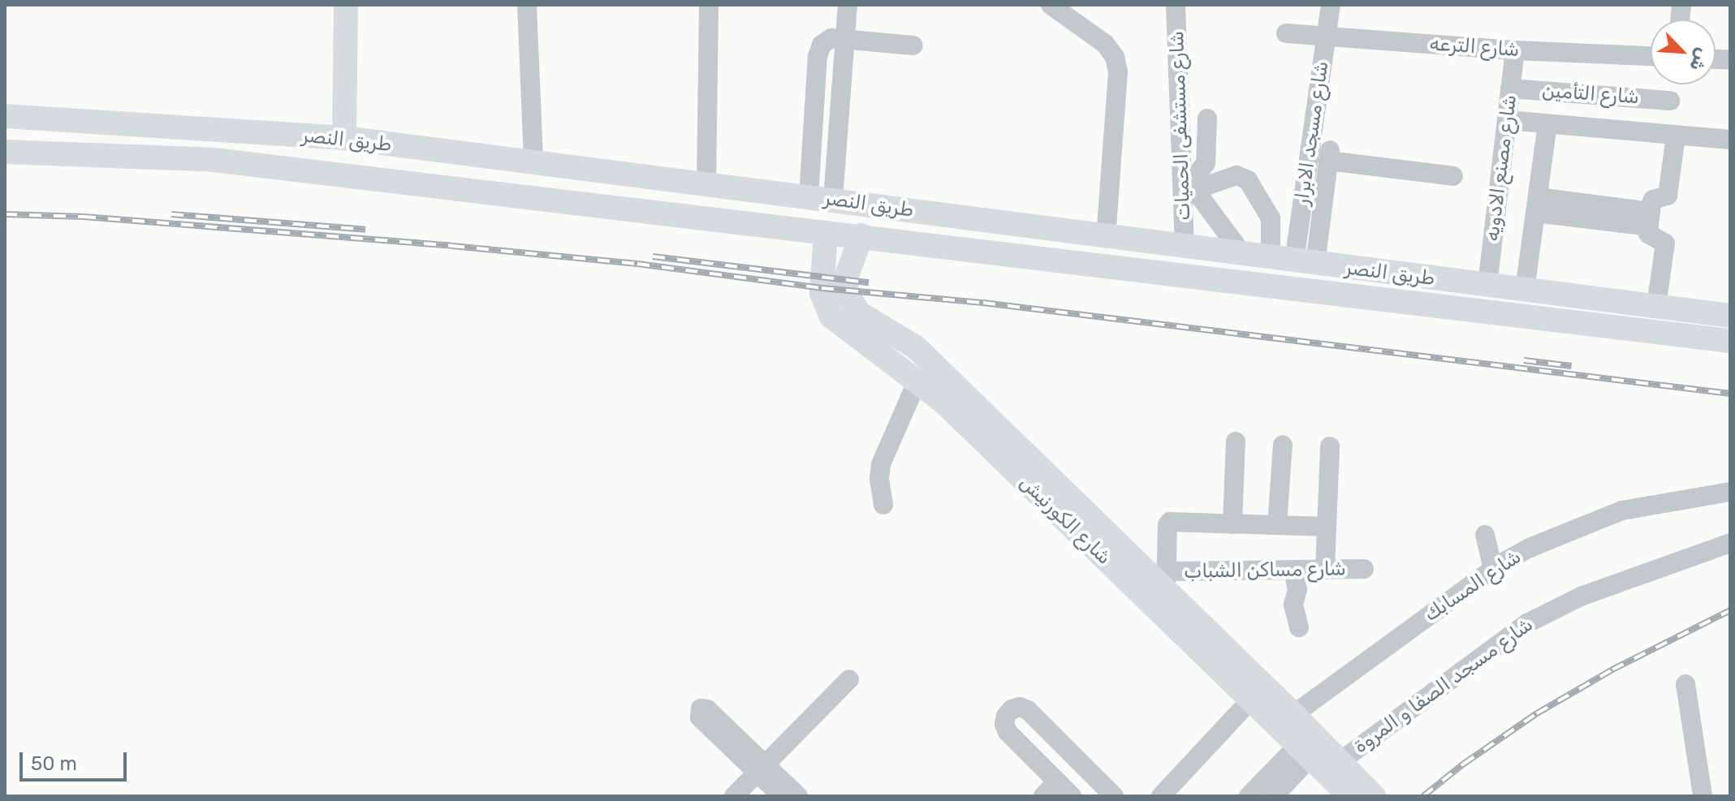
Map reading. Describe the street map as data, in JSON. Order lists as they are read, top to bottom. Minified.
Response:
{"streets":{"main road":["طريق النصر","شارع الكورنيش"],"street":["شارع الترعه","شارع التأمين","شارع مستشفى الحميات","شارع مسجد الابرار","شارع مصنع الادويه","شارع مساكن الشباب","شارع المسابك","شارع مسجد الصفا و المروة"]},"crossings":[["شارع الترعه","شارع مسجد الابرار"],["شارع الترعه","شارع مصنع الادويه"],["شارع التأمين","شارع مصنع الادويه"],["شارع مستشفى الحميات","طريق النصر"],["شارع مسجد الابرار","طريق النصر"],["طريق النصر","شارع مصنع الادويه"],["طريق النصر","شارع الكورنيش"],["شارع الكورنيش","شارع مساكن الشباب"],["شارع الكورنيش","شارع المسابك"],["شارع الكورنيش","شارع مسجد الصفا و المروة"]],"scale_bar":"50 m","north":"bottom right"}
